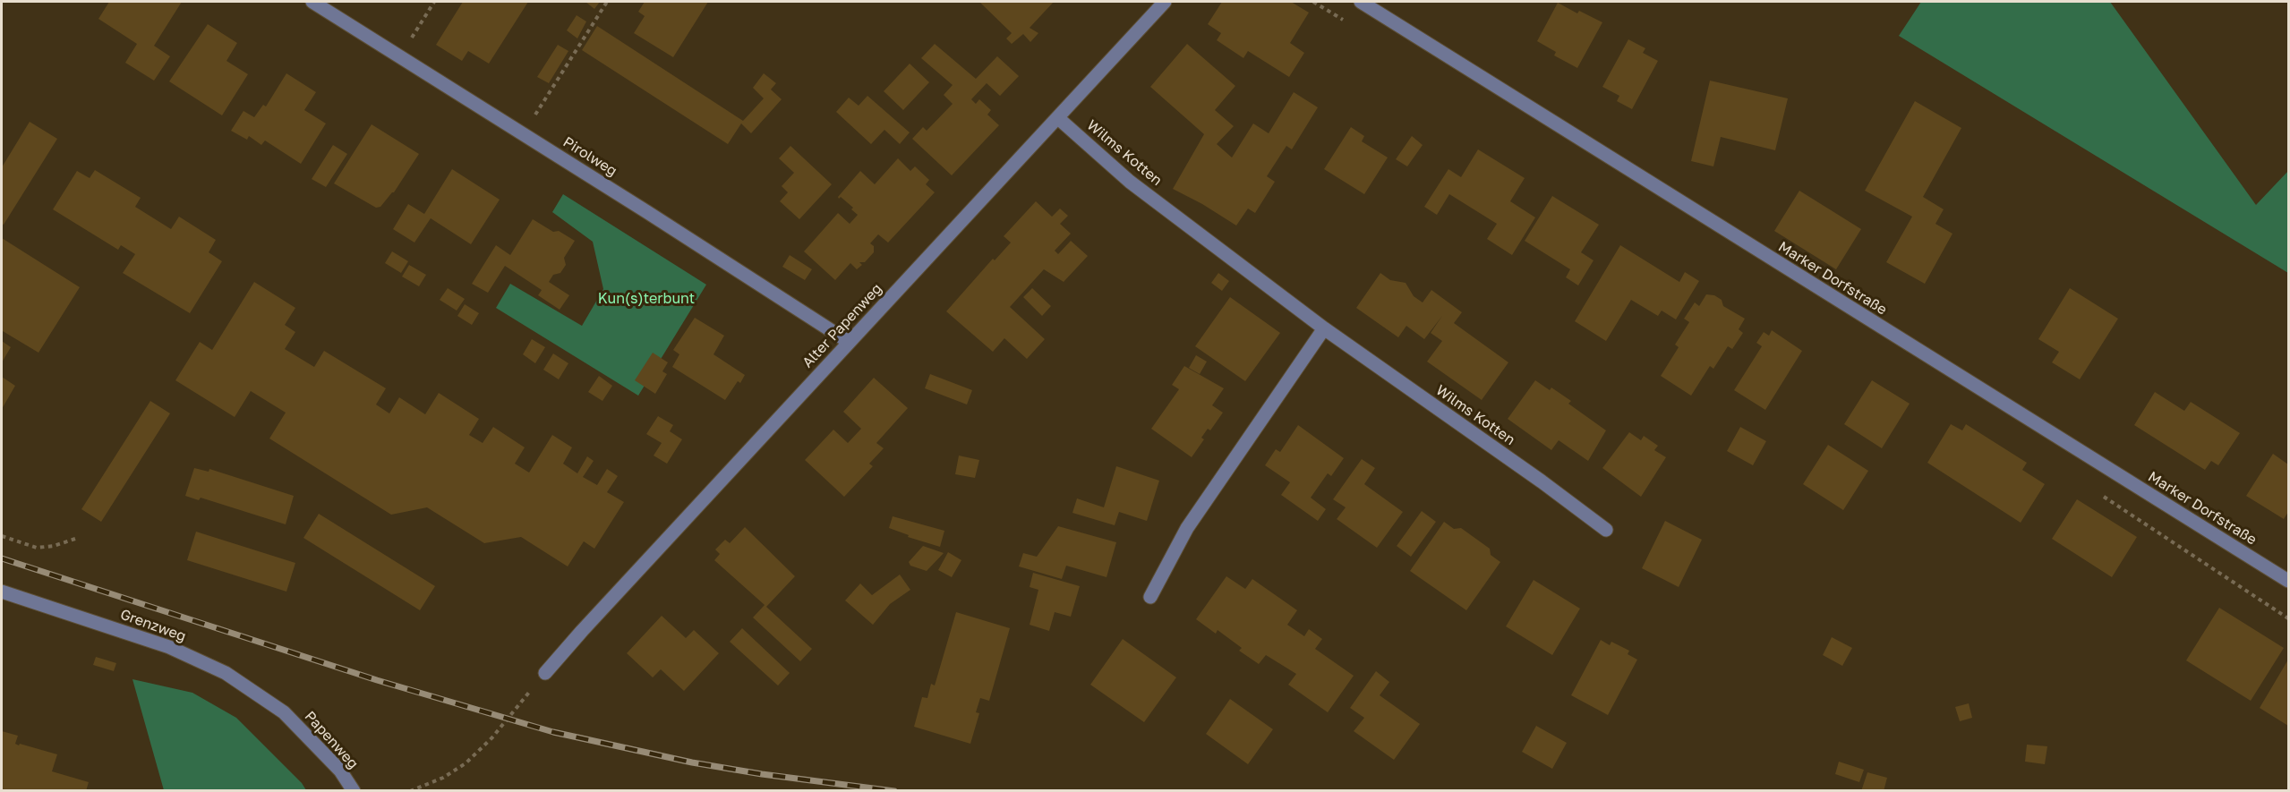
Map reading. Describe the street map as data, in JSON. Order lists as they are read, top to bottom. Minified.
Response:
{"streets":{"street":["Wilms Kotten","Pirolweg","Marker Dorfstraße","Alter Papenweg","Grenzweg","Papenweg"]},"crossings":[["Wilms Kotten","Alter Papenweg"],["Pirolweg","Alter Papenweg"],["Grenzweg","Papenweg"]],"parks":["Kun(s)terbunt"]}
